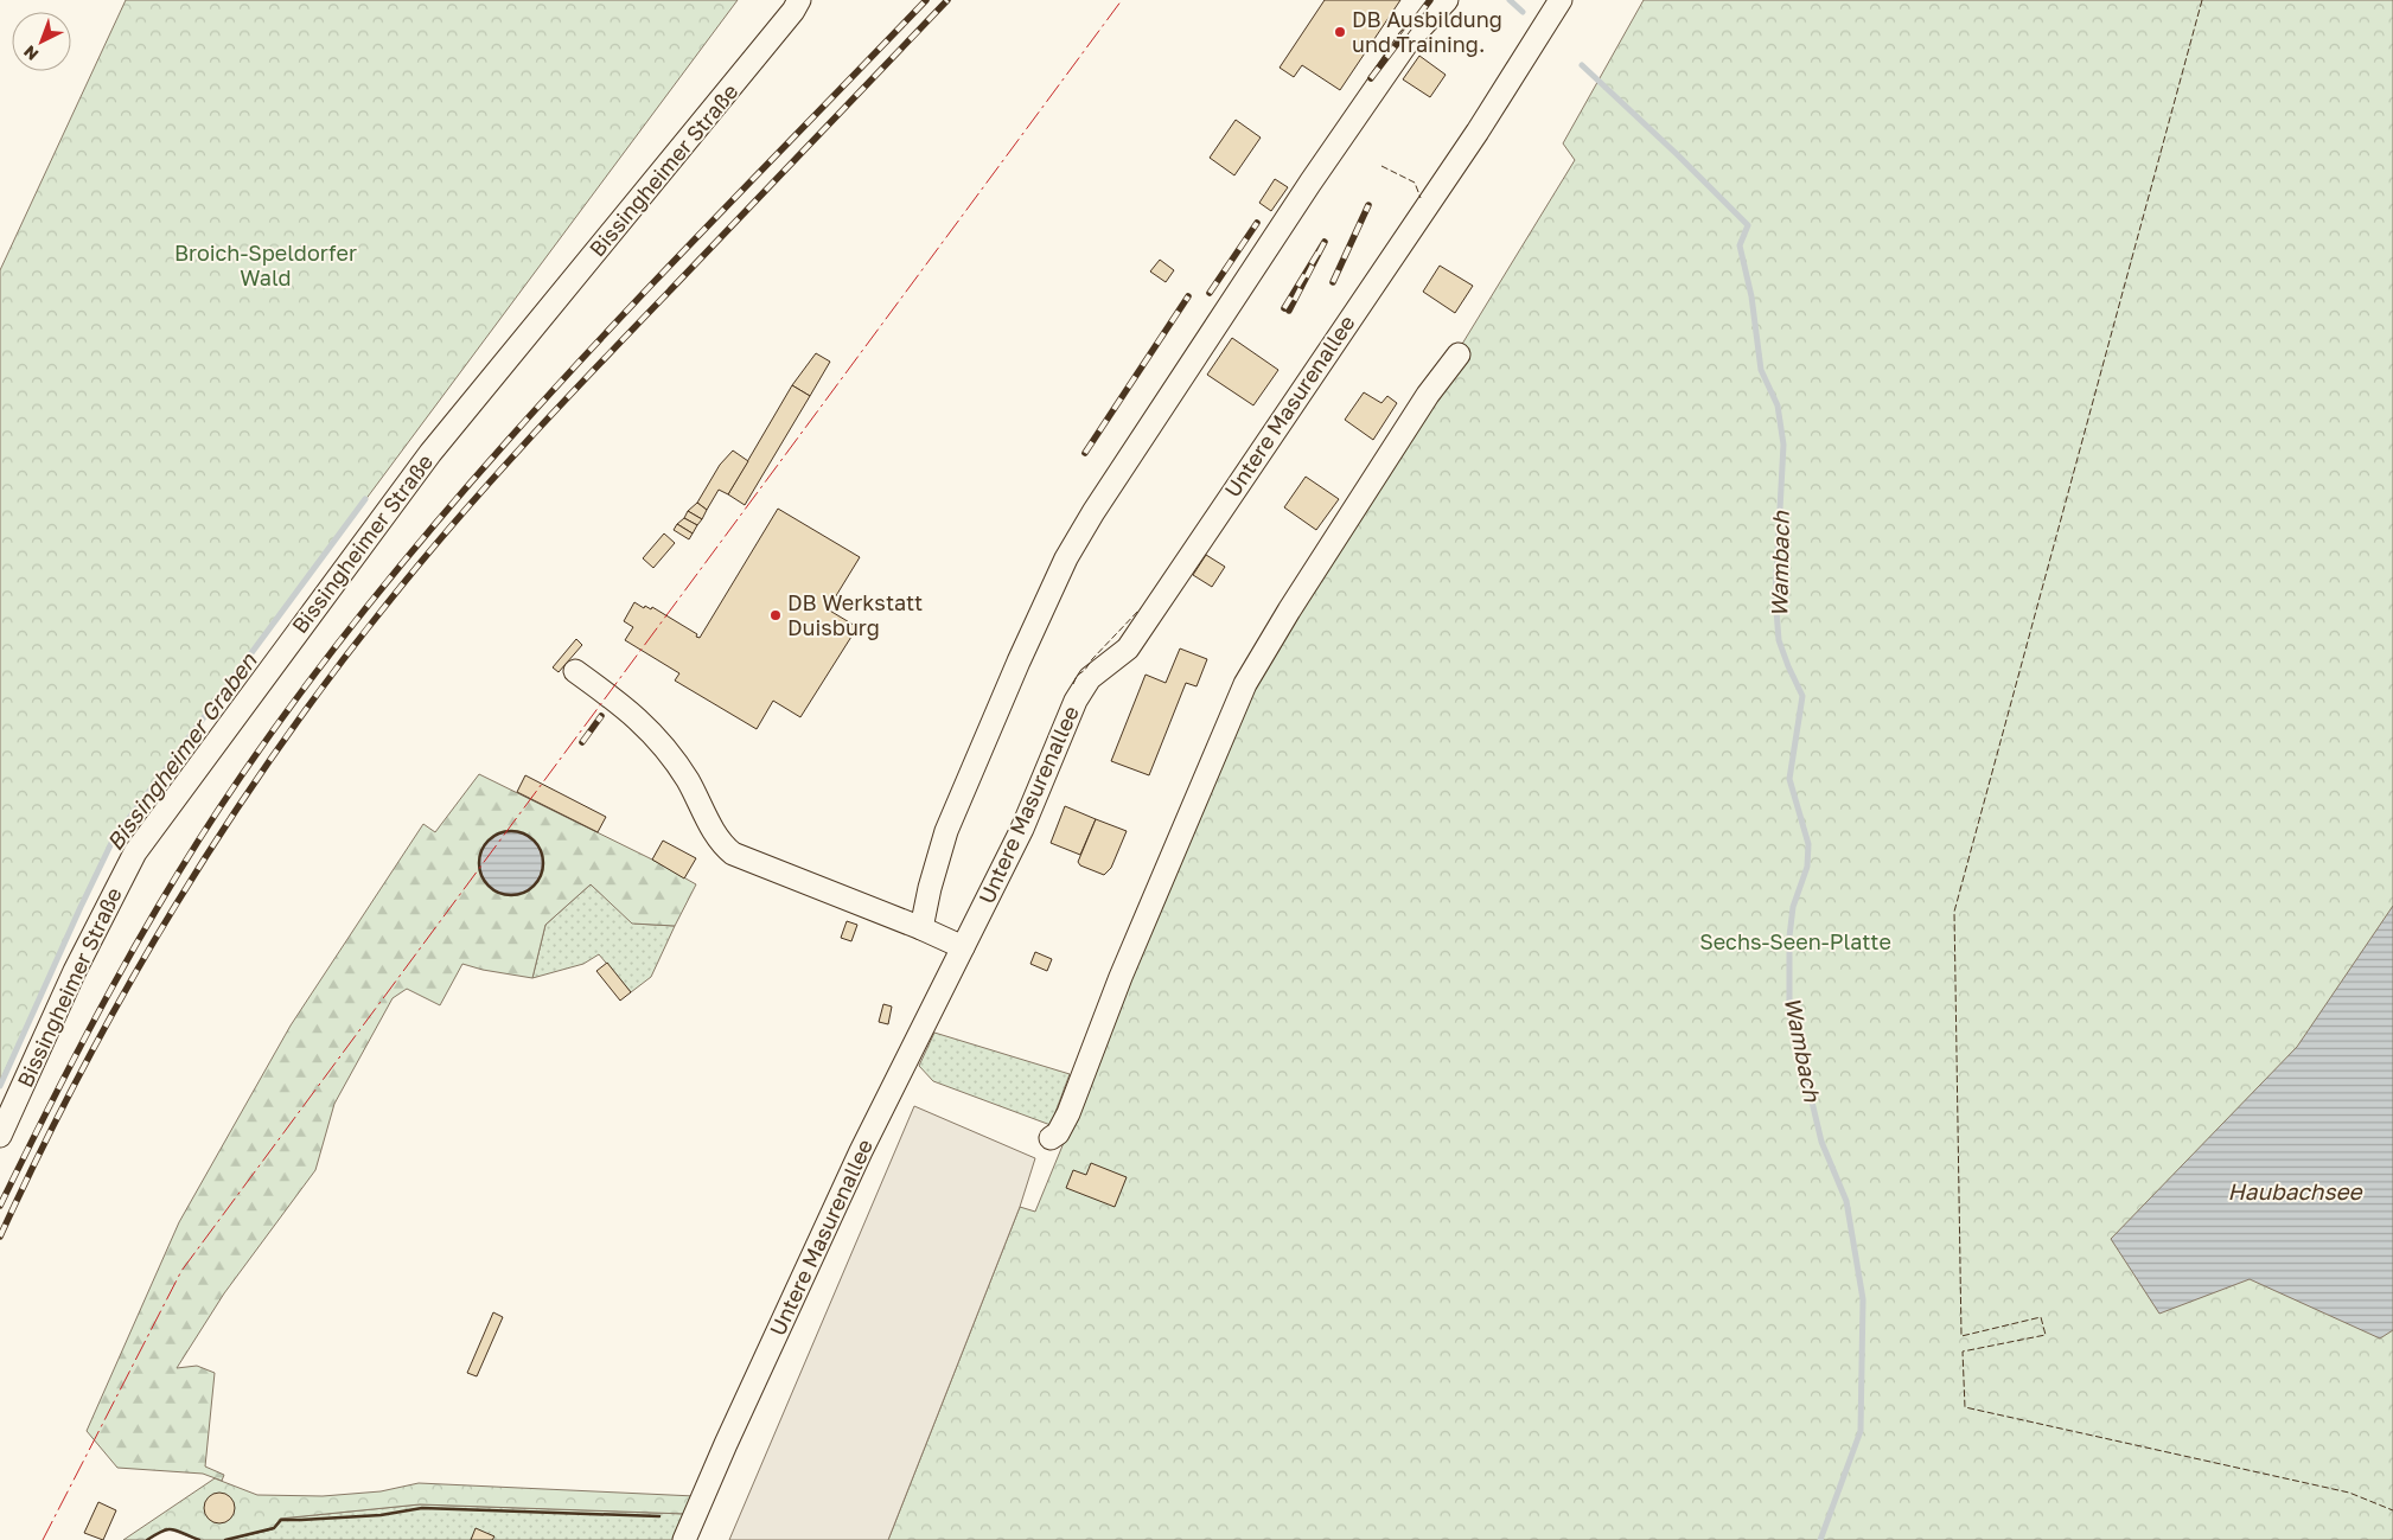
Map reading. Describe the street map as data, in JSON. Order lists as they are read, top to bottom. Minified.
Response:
{"streets":{"street":["Bissingheimer Straße","Untere Masurenallee"]},"water":["Wambach","Bissingheimer Graben","Haubachsee"],"parks":["Broich-Speldorfer Wald","Sechs-Seen-Platte"],"places":["DB Ausbildung und Training.","DB Werkstatt Duisburg"],"north":"bottom left"}
